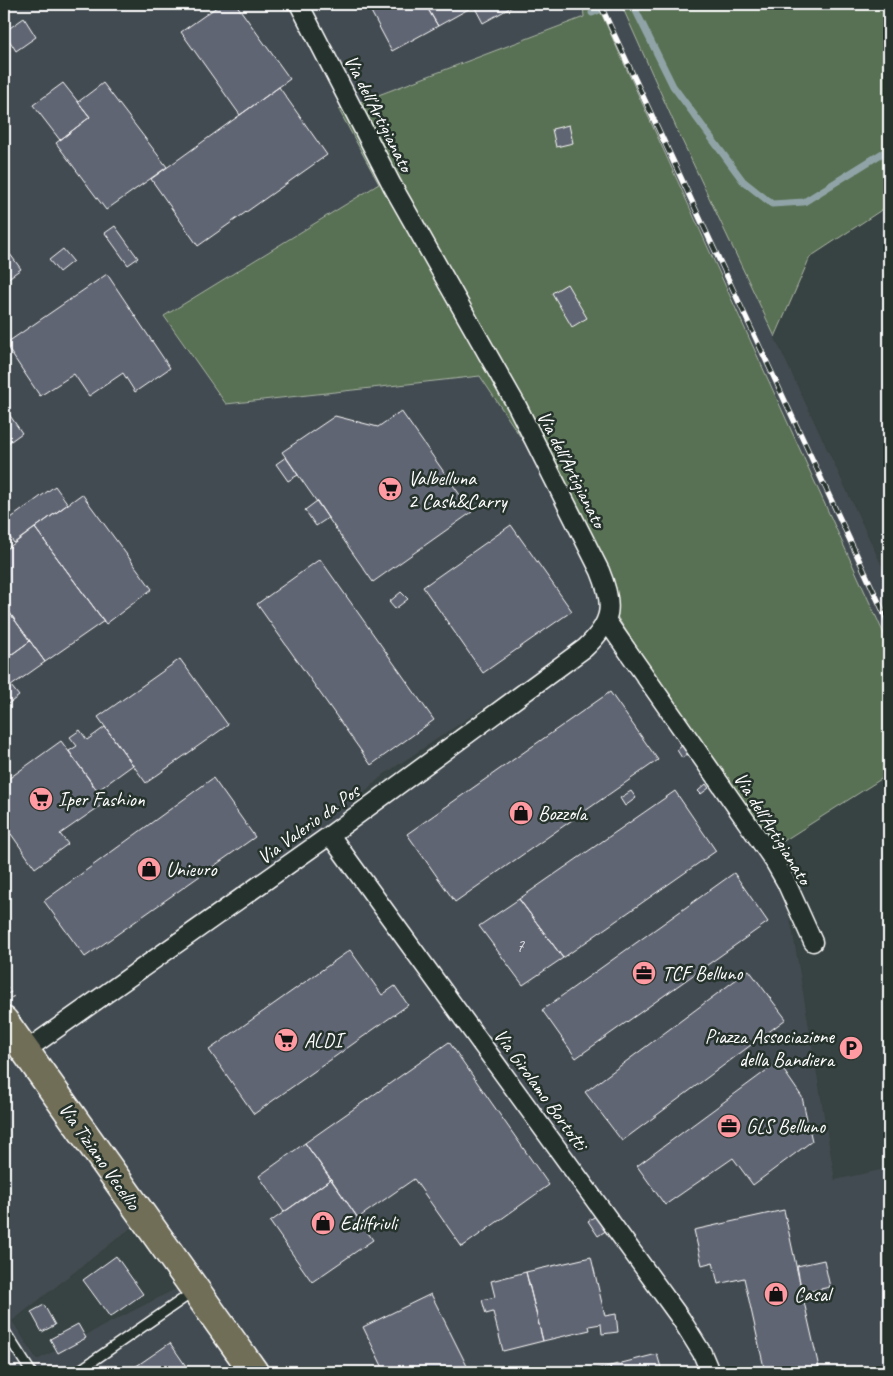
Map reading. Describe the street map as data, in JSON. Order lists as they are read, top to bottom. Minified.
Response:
{"streets":{"main road":["Via Tiziano Vecellio"],"street":["Via dell'Artigianato","Via Valerio da Pos","Via Girolamo Bortotti"]},"crossings":[["Via dell'Artigianato","Via Valerio da Pos"],["Via Valerio da Pos","Via Girolamo Bortotti"],["Via Valerio da Pos","Via Tiziano Vecellio"]],"places":{"supermarket":["Valbelluna 2 Cash&Carry","Iper Fashion","ALDI"],"shop":["Bozzola","Unieuro","Edilfriuli","Casal"],"office":["TCF Belluno","GLS Belluno"],"parking":["Piazza Associazione della Bandiera"]},"house_numbers":["7"]}
